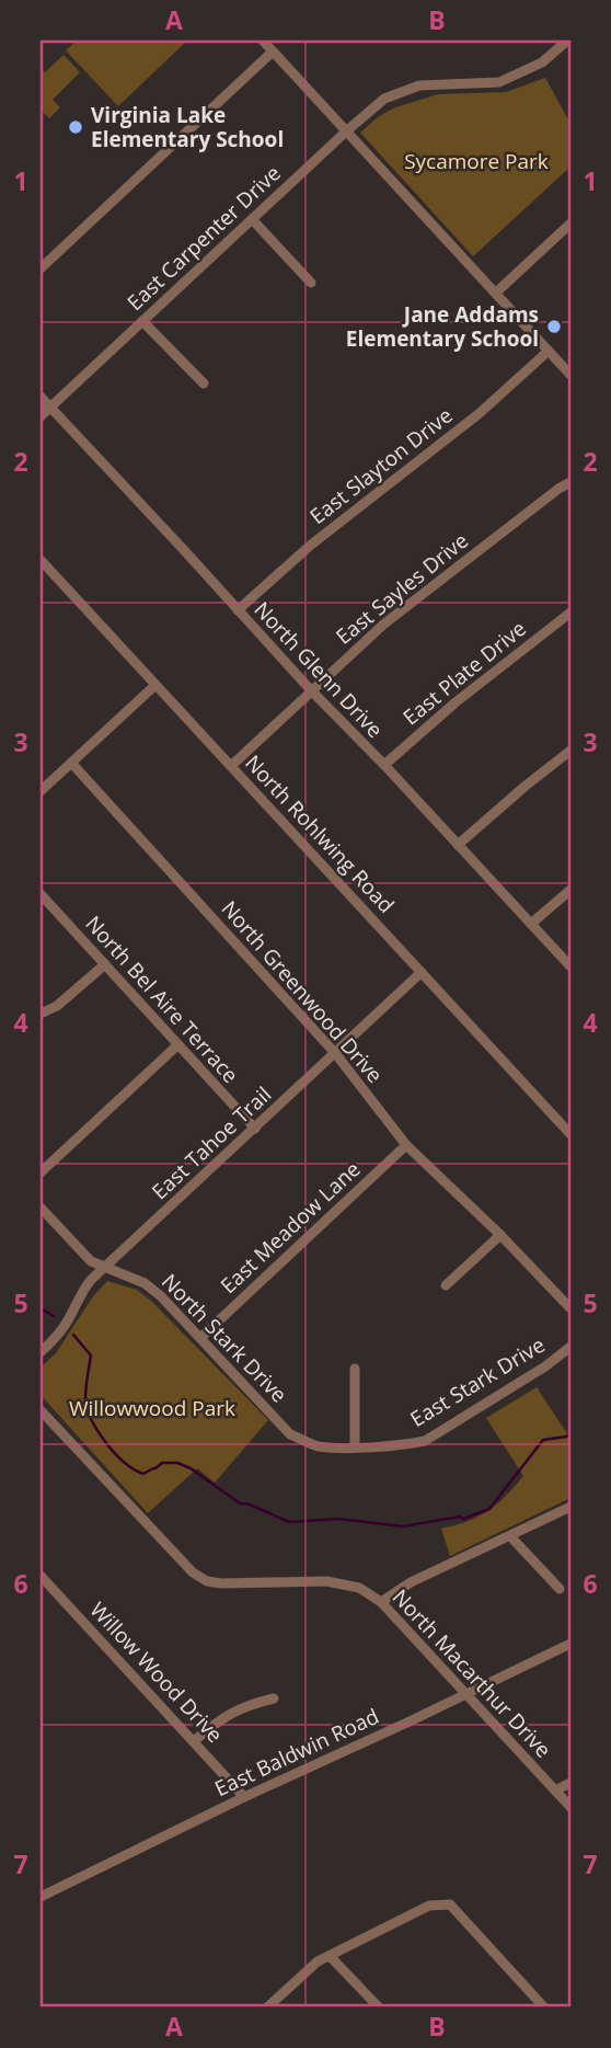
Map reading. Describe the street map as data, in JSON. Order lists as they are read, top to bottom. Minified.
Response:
{"streets":{"street":["East Carpenter Drive","East Slayton Drive","East Sayles Drive","North Glenn Drive","East Plate Drive","North Rohlwing Road","North Greenwood Drive","North Bel Aire Terrace","East Tahoe Trail","East Meadow Lane","North Stark Drive","East Stark Drive","Willow Wood Drive","North Macarthur Drive","East Baldwin Road"]},"crossings":[["East Carpenter Drive","North Glenn Drive"],["East Slayton Drive","North Glenn Drive"],["East Sayles Drive","North Glenn Drive"],["East Sayles Drive","North Rohlwing Road"],["North Glenn Drive","East Plate Drive"],["North Rohlwing Road","East Tahoe Trail"],["North Greenwood Drive","East Tahoe Trail"],["North Greenwood Drive","East Meadow Lane"],["North Bel Aire Terrace","East Tahoe Trail"],["East Tahoe Trail","North Stark Drive"],["East Meadow Lane","North Stark Drive"],["North Stark Drive","East Stark Drive"],["Willow Wood Drive","East Baldwin Road"],["North Macarthur Drive","East Baldwin Road"]],"parks":["Sycamore Park","Willowwood Park"],"places":["Virginia Lake Elementary School","Jane Addams Elementary School"],"grid":{"columns":["A","B"],"rows":["1","2","3","4","5","6","7"]}}
